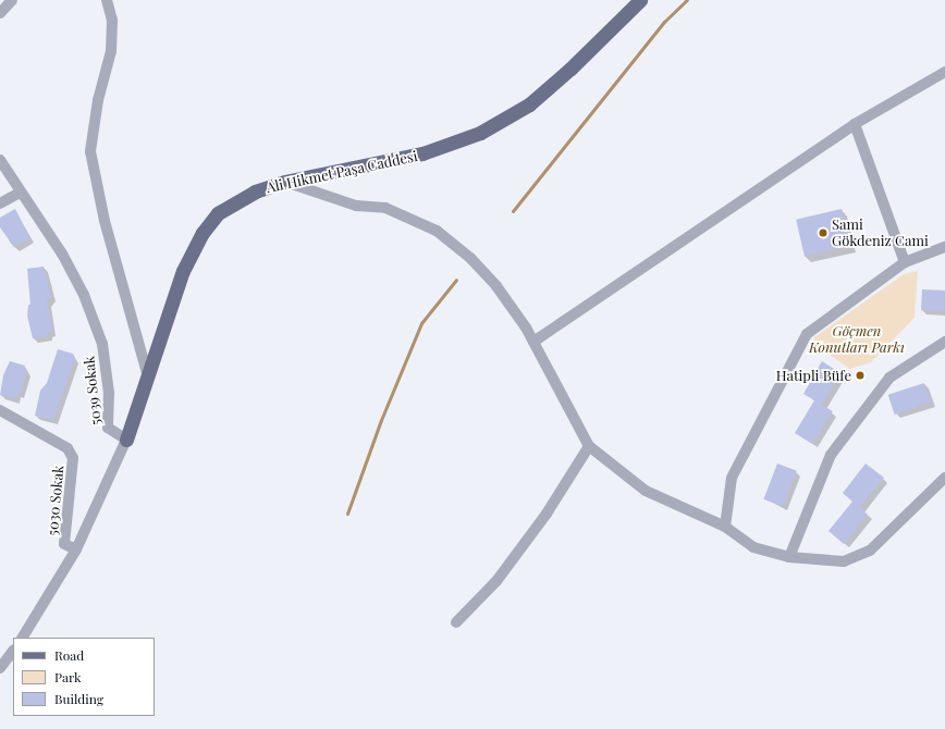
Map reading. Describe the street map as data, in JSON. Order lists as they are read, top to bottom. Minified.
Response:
{"streets":{"main road":["Ali Hikmet Paşa Caddesi"],"street":["5039 Sokak","5030 Sokak"]},"crossings":[["Ali Hikmet Paşa Caddesi","5039 Sokak"]],"parks":["Göçmen Konutları Parkı"],"places":["Sami Gökdeniz Cami","Hatipli Büfe"],"legend":["Road","Park","Building"]}
